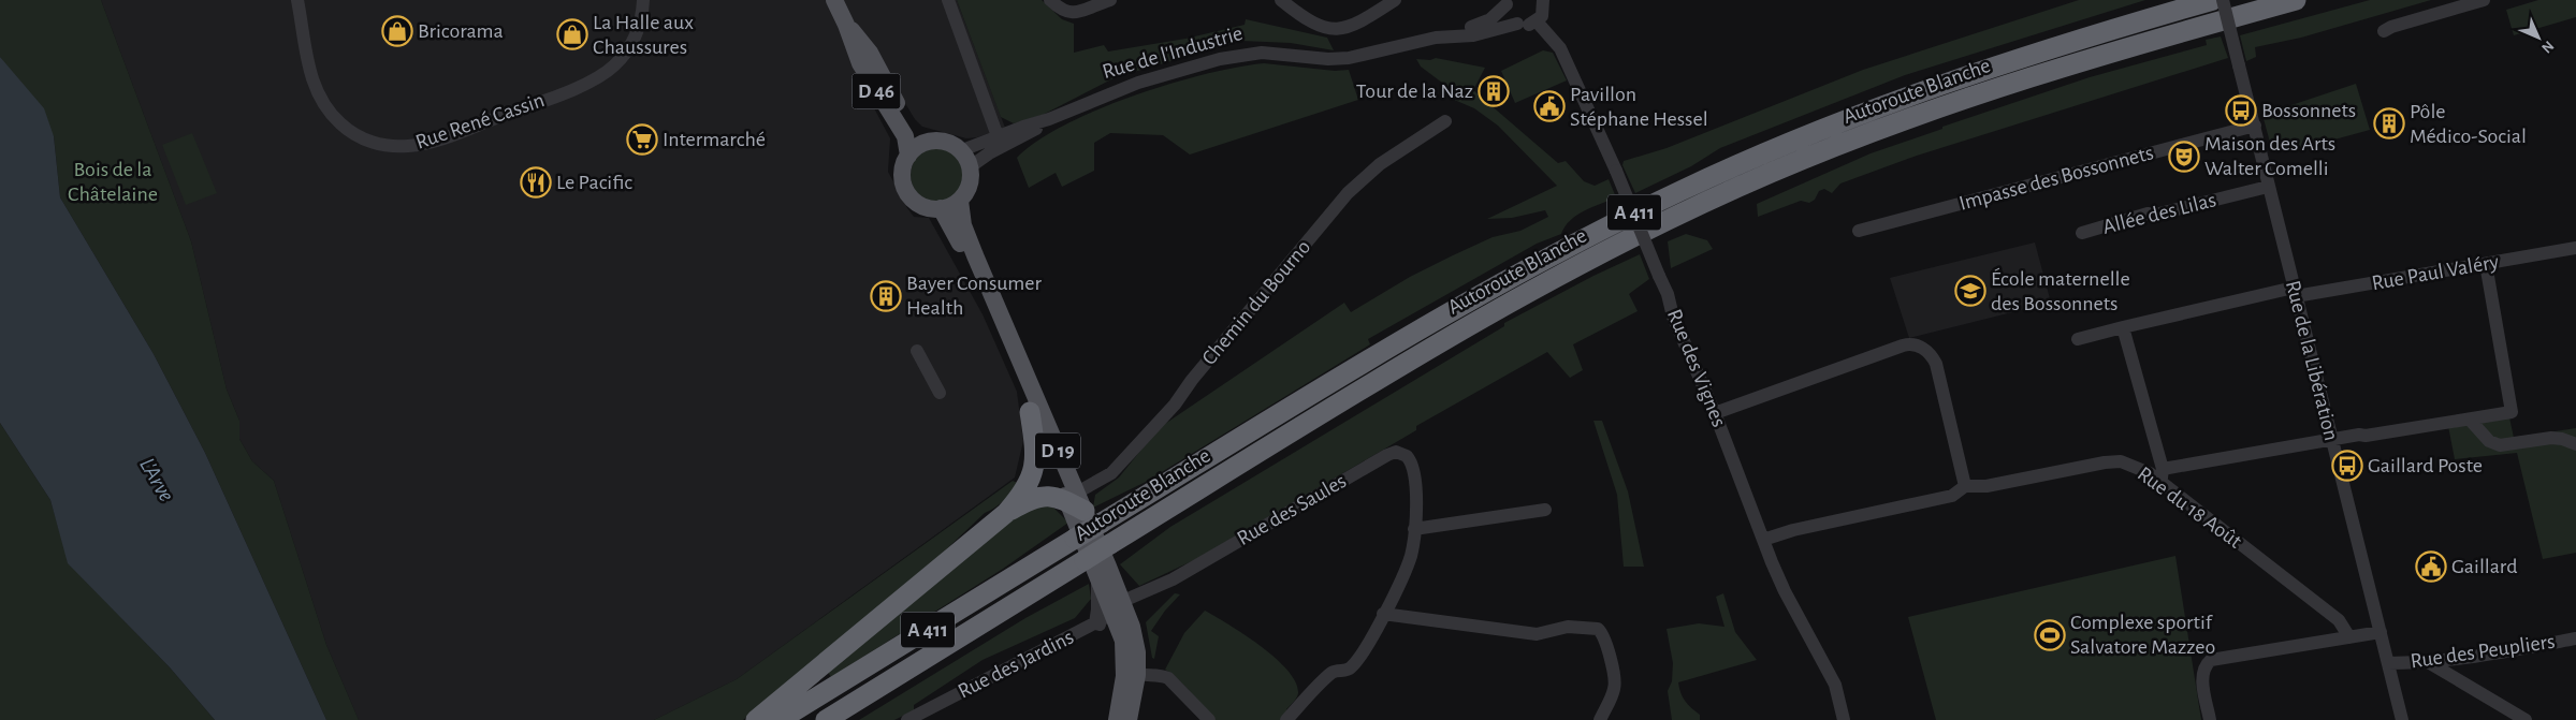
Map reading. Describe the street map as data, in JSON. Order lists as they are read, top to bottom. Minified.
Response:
{"streets":{"highway":["Autoroute Blanche","A 411"],"main road":["D 46","D 19"],"street":["Rue de l'Industrie","Rue René Cassin","Impasse des Bossonnets","Allée des Lilas","Rue Paul Valéry","Chemin du Bourno","Rue de la Libération","Rue des Vignes","Rue du 18 Août","Rue des Saules","Rue des Peupliers","Rue des Jardins"]},"crossings":[["Rue de l'Industrie","D 46"],["Rue de l'Industrie","Rue des Vignes"],["Rue de l'Industrie","D 19"],["D 46","D 19"],["Autoroute Blanche","D 19"],["Autoroute Blanche","Rue des Jardins"],["Impasse des Bossonnets","Rue de la Libération"],["Allée des Lilas","Rue de la Libération"],["Rue Paul Valéry","Rue de la Libération"],["Chemin du Bourno","D 19"],["Rue de la Libération","Rue des Peupliers"],["Rue des Vignes","Rue du 18 Août"],["D 19","Rue des Saules"],["D 19","Rue des Jardins"],["Rue des Saules","Rue des Jardins"]],"water":["L'Arve"],"parks":["Bois de la Châtelaine"],"places":{"shop":["Bricorama","La Halle aux Chaussures"],"building":["Tour de la Naz","Pôle Médico-Social","Bayer Consumer Health"],"public building":["Pavillon Stéphane Hessel","Gaillard"],"bus stop":["Bossonnets","Gaillard Poste"],"supermarket":["Intermarché"],"theatre":["Maison des Arts Walter Comelli"],"restaurant":["Le Pacific"],"school or university":["École maternelle des Bossonnets"],"sports":["Complexe sportif Salvatore Mazzeo"]},"north":"bottom right"}
